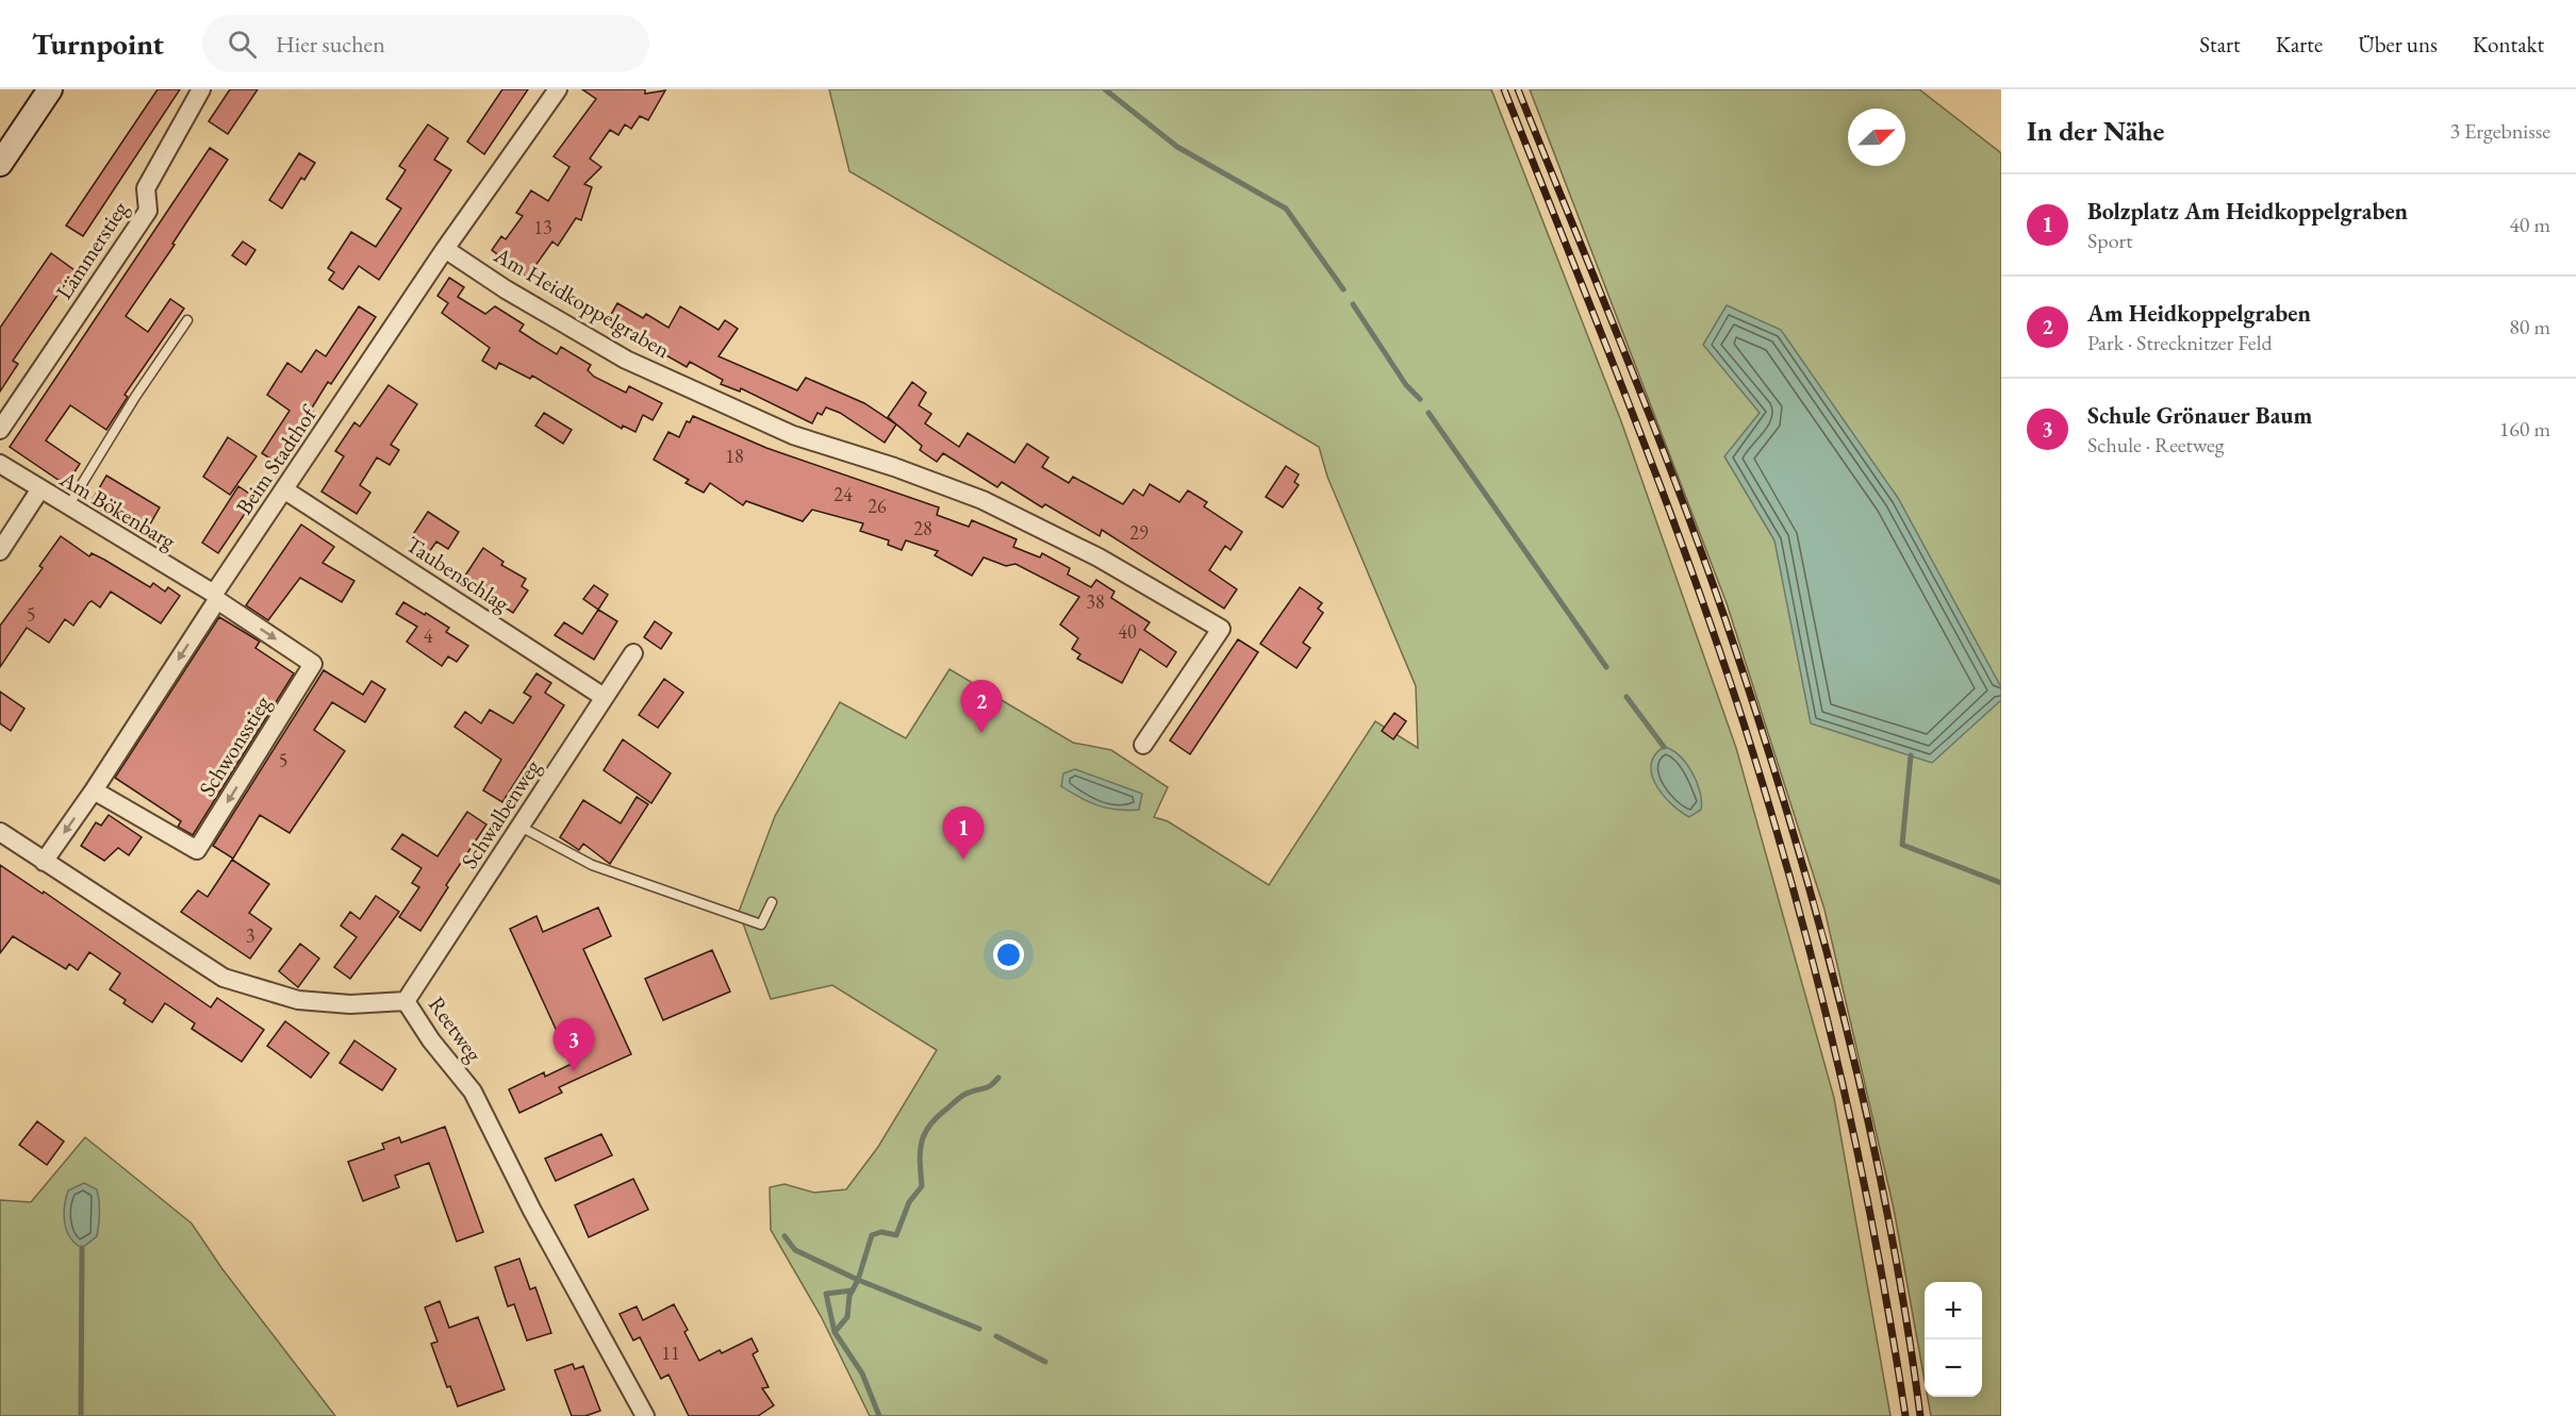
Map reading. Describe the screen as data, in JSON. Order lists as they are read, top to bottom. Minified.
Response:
{"streets":{"street":["Lämmerstieg","Am Heidkoppelgraben","Beim Stadthof","Am Bökenbarg","Taubenschlag","Schwonsstieg","Schwalbenweg","Reetweg"]},"crossings":[["Am Heidkoppelgraben","Beim Stadthof"],["Beim Stadthof","Am Bökenbarg"],["Beim Stadthof","Taubenschlag"],["Beim Stadthof","Schwonsstieg"],["Beim Stadthof","Reetweg"],["Am Bökenbarg","Schwonsstieg"],["Taubenschlag","Schwalbenweg"],["Schwalbenweg","Reetweg"]],"house_numbers":["13","18","24","26","28","29","38","5","40","4","5","3","11"],"north":"top right","page":{"header":"Turnpoint","search":"Hier suchen","nav":["Start","Karte","Über uns","Kontakt"],"heading":["In der Nähe","3 Ergebnisse"],"list":[{"mark":"1","name":"Bolzplatz Am Heidkoppelgraben","note":"Sport","value":"40 m"},{"mark":"2","name":"Am Heidkoppelgraben","note":"Park · Strecknitzer Feld","value":"80 m"},{"mark":"3","name":"Schule Grönauer Baum","note":"Schule · Reetweg","value":"160 m"}],"pins":["2","1","3"],"map_buttons":["+","−"]}}
